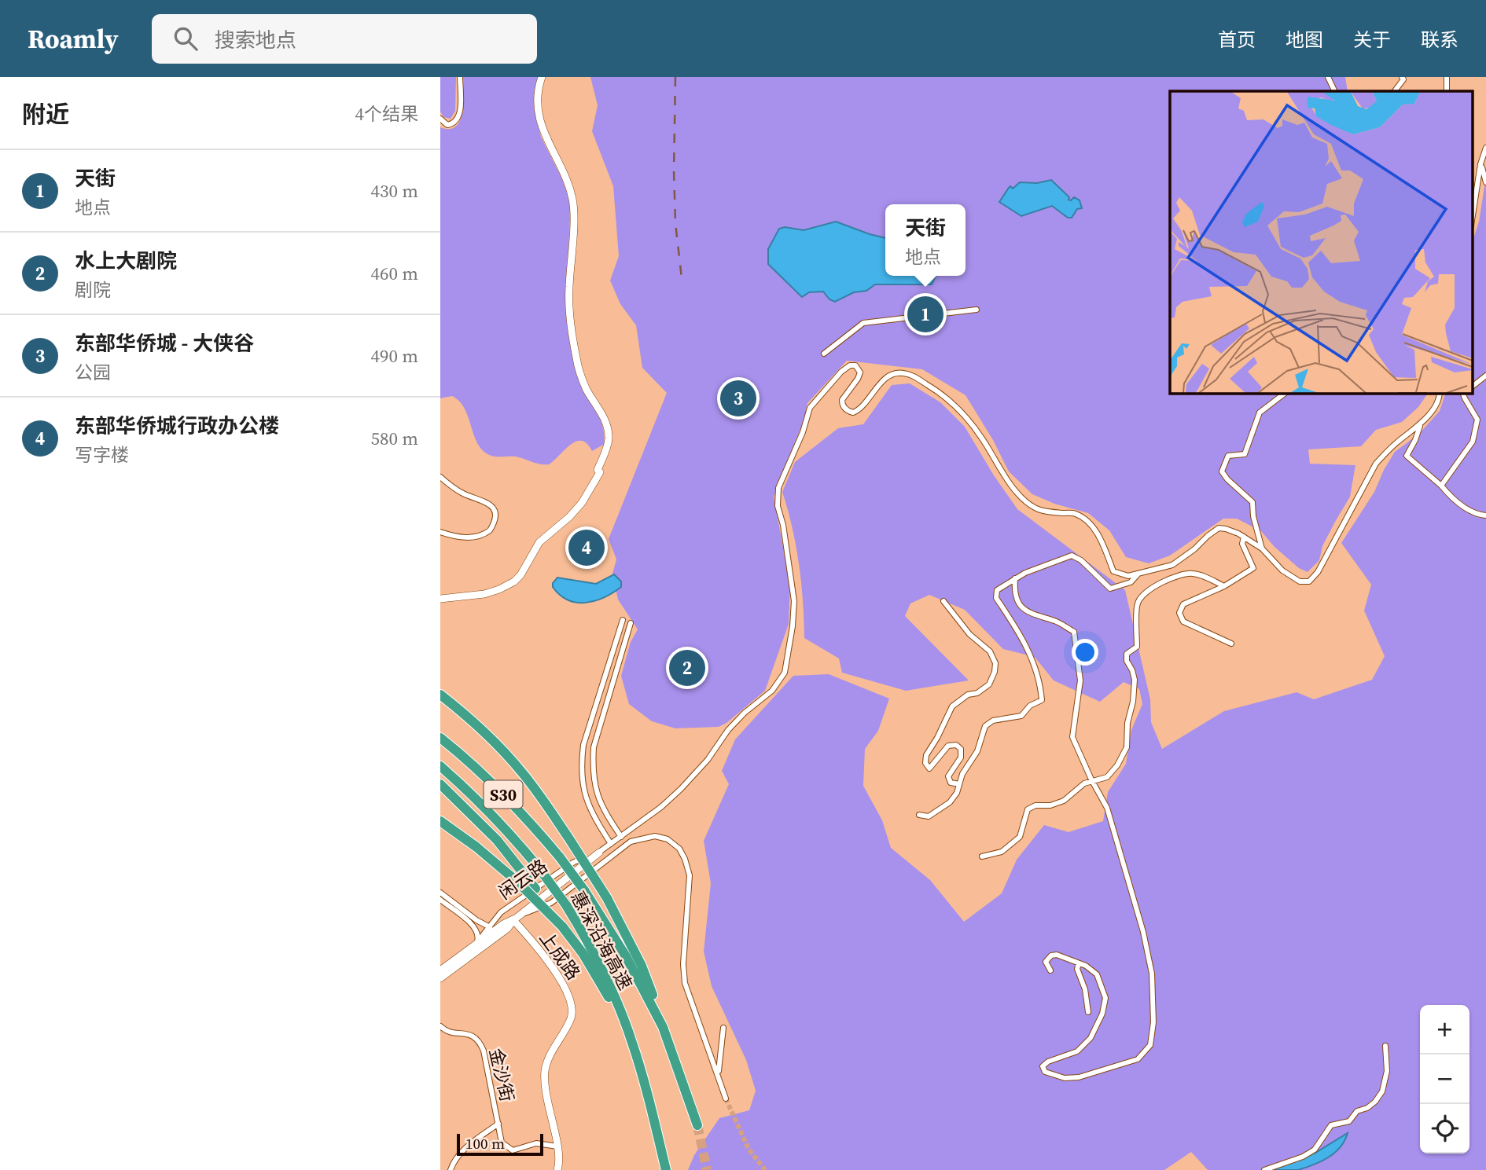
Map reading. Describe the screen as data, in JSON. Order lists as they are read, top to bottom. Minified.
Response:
{"streets":{"highway":["S30","惠深沿海高速"],"street":["闲云路","上成路","金沙街"]},"crossings":[["闲云路","上成路"]],"scale_bar":"100 m","page":{"header":"Roamly","search":"搜索地点","nav":["首页","地图","关于","联系"],"heading":["附近","4个结果"],"list":[{"mark":"1","name":"天街","note":"地点","value":"430 m"},{"mark":"2","name":"水上大剧院","note":"剧院","value":"460 m"},{"mark":"3","name":"东部华侨城 - 大侠谷","note":"公园","value":"490 m"},{"mark":"4","name":"东部华侨城行政办公楼","note":"写字楼","value":"580 m"}],"popup":["天街","地点"],"pins":["1","3","4","2"],"map_buttons":["+","−"],"scale":"100 m"}}
